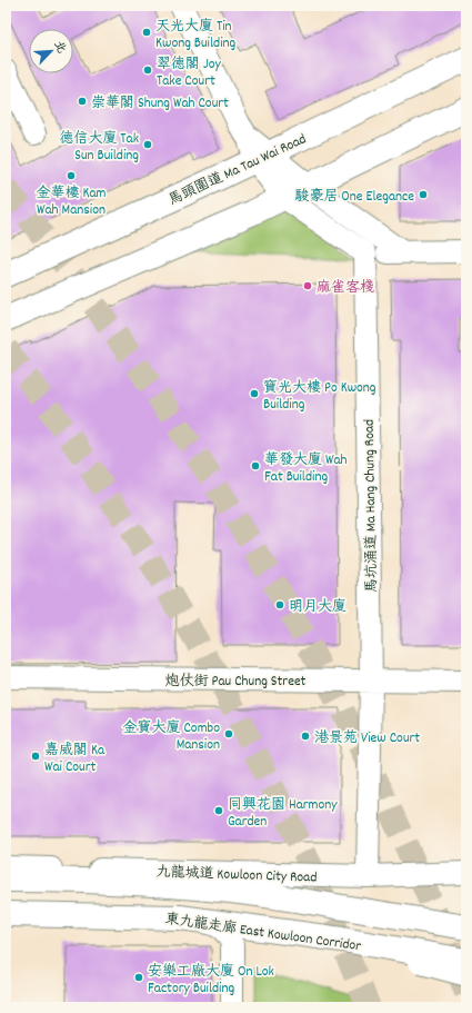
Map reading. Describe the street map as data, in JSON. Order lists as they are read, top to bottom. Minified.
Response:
{"streets":{"main road":["馬頭圍道 Ma Tau Wai Road","東九龍走廊 East Kowloon Corridor"],"street":["馬坑涌道 Ma Hang Chung Road","炮仗街 Pau Chung Street","九龍城道 Kowloon City Road"]},"crossings":[["馬坑涌道 Ma Hang Chung Road","炮仗街 Pau Chung Street"],["馬坑涌道 Ma Hang Chung Road","九龍城道 Kowloon City Road"]],"places":["天光大廈 Tin Kwong Building","翠德閣 Joy Take Court","崇華閣 Shung Wah Court","德信大廈 Tak Sun Building","金華樓 Kam Wah Mansion","駿豪居 One Elegance","麻雀客棧","寶光大樓 Po Kwong Building","華發大廈 Wah Fat Building","明月大廈","金寶大廈 Combo Mansion","港景苑 View Court","嘉威閣 Ka Wai Court","同興花園 Harmony Garden","安樂工廠大廈 On Lok Factory Building"],"north":"top right"}
